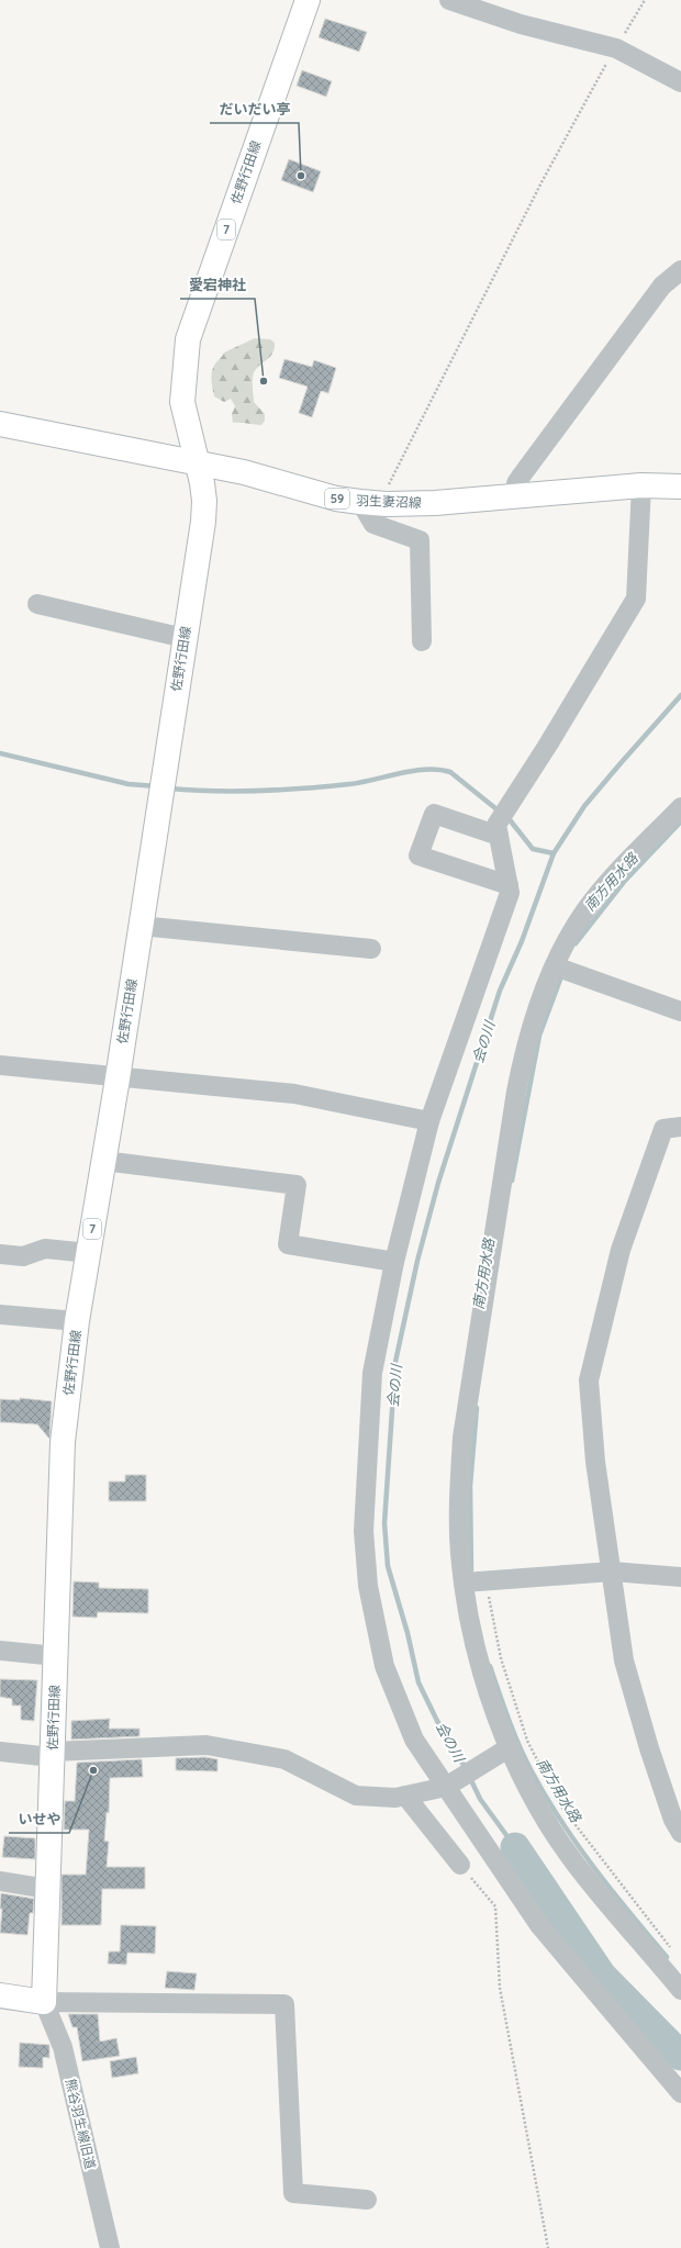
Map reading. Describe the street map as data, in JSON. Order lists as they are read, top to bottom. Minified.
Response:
{"streets":{"main road":["佐野行田線","7","59","羽生妻沼線"],"street":["熊谷羽生線旧道"]},"crossings":[["佐野行田線","羽生妻沼線"],["佐野行田線","熊谷羽生線旧道"]],"water":["南方用水路","会の川"],"places":["だいだい亭","愛宕神社","いせや"]}
